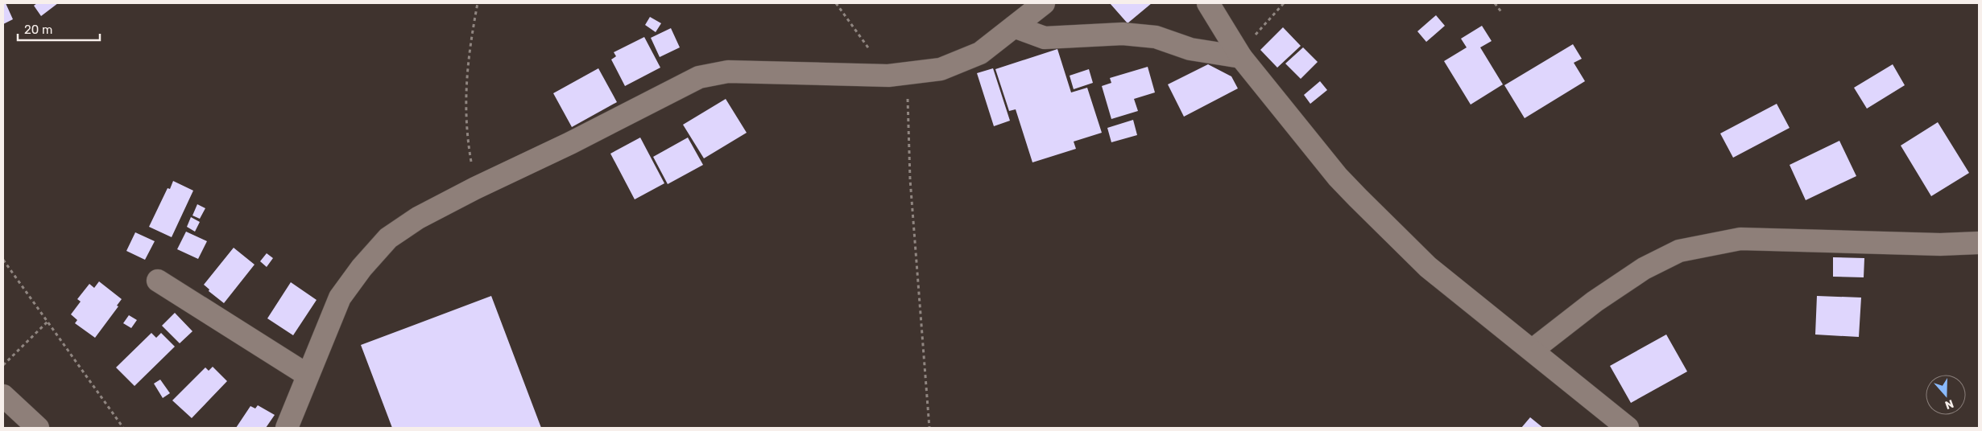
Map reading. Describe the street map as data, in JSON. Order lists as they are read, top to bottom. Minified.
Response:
{"scale_bar":"20 m","north":"bottom"}
